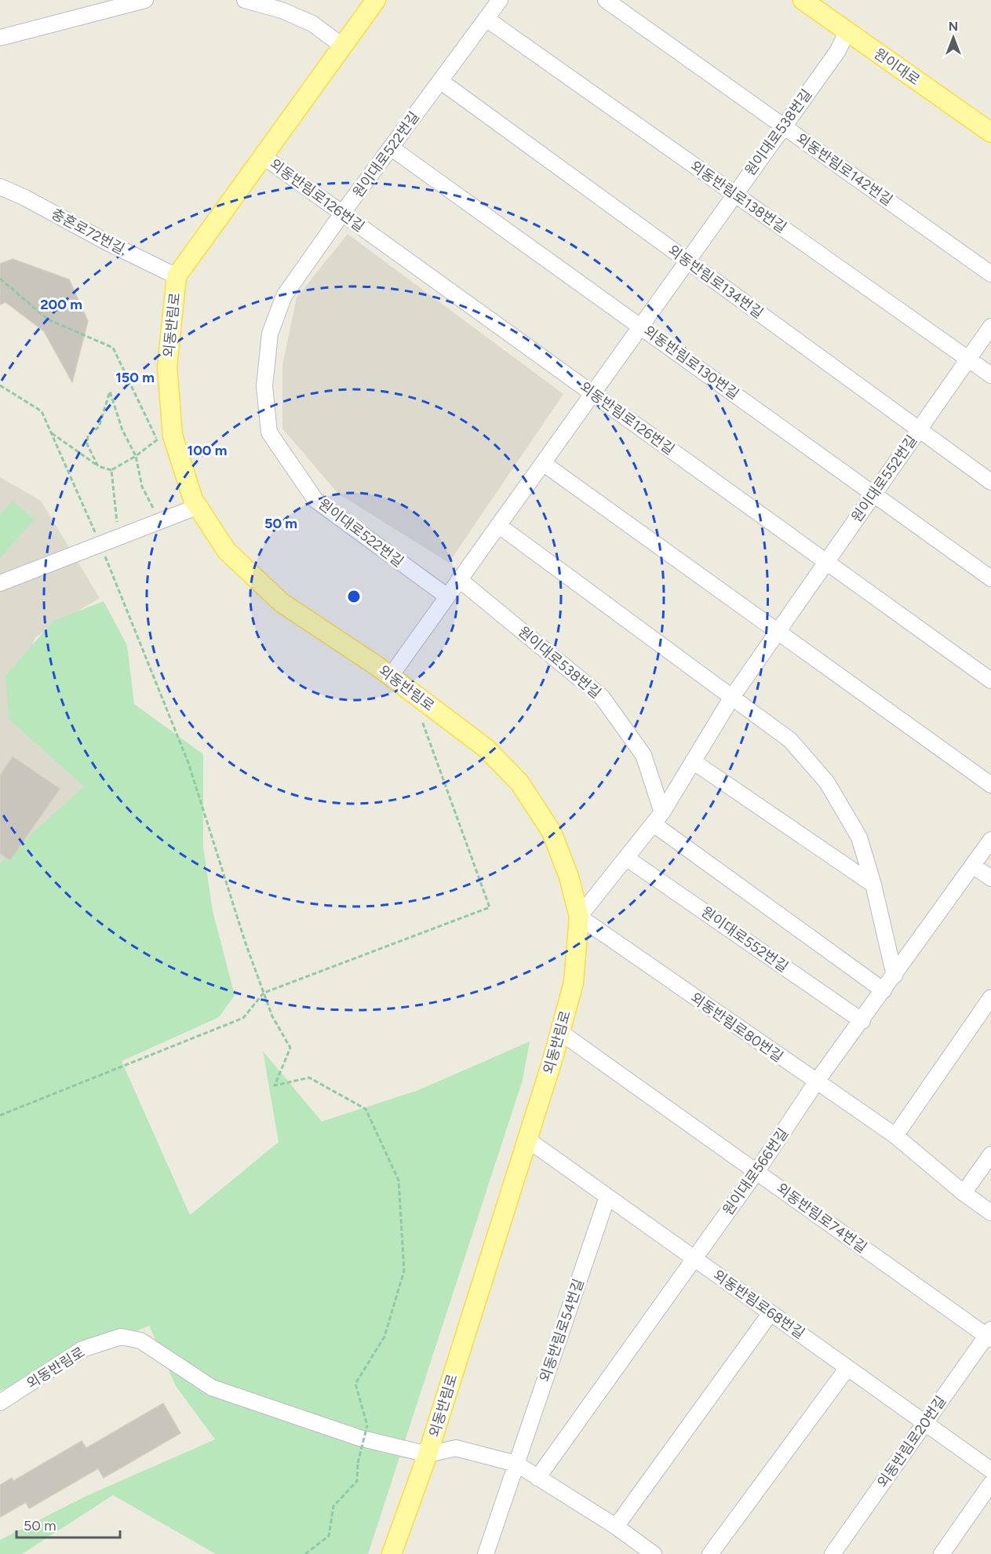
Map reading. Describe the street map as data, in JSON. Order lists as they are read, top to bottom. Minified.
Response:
{"streets":{"main road":["원이대로","외동반림로"],"street":["원이대로538번길","원이대로522번길","외동반림로142번길","외동반림로126번길","외동반림로138번길","충혼로72번길","외동반림로134번길","외동반림로130번길","원이대로552번길","외동반림로80번길","원이대로566번길","외동반림로74번길","외동반림로68번길","외동반림로54번길","외동반림로20번길"]},"crossings":[["원이대로","원이대로538번길"],["원이대로538번길","원이대로522번길"],["원이대로538번길","외동반림로142번길"],["원이대로538번길","외동반림로126번길"],["원이대로538번길","외동반림로138번길"],["원이대로538번길","외동반림로134번길"],["원이대로538번길","외동반림로"],["원이대로538번길","외동반림로130번길"],["원이대로538번길","원이대로552번길"],["원이대로522번길","외동반림로126번길"],["원이대로522번길","외동반림로138번길"],["원이대로522번길","외동반림로134번길"],["원이대로522번길","외동반림로130번길"],["외동반림로126번길","외동반림로"],["외동반림로126번길","원이대로552번길"],["외동반림로138번길","원이대로552번길"],["충혼로72번길","외동반림로"],["외동반림로134번길","원이대로552번길"],["외동반림로","원이대로552번길"],["외동반림로","외동반림로80번길"],["외동반림로","외동반림로74번길"],["외동반림로","외동반림로68번길"],["외동반림로130번길","원이대로552번길"],["원이대로552번길","외동반림로80번길"],["원이대로552번길","원이대로566번길"],["외동반림로80번길","원이대로566번길"],["원이대로566번길","외동반림로74번길"],["원이대로566번길","외동반림로68번길"],["외동반림로74번길","외동반림로20번길"],["외동반림로68번길","외동반림로54번길"],["외동반림로68번길","외동반림로20번길"]],"scale_bar":"50 m","north":"top","rings":["200 m","150 m","100 m","50 m"]}
